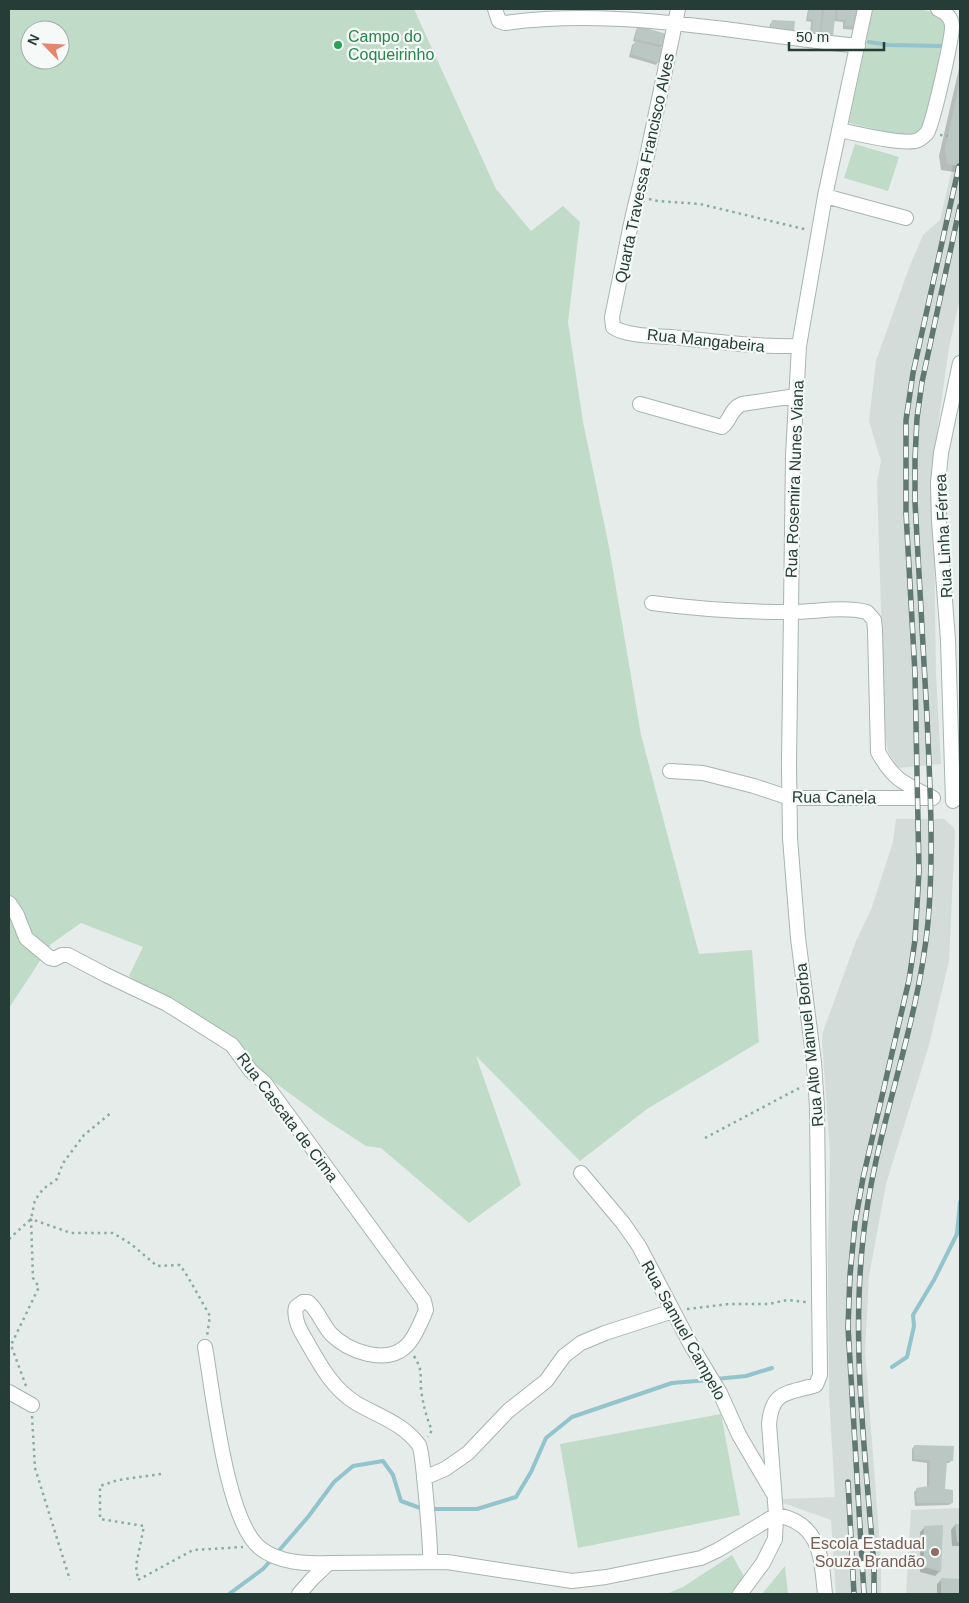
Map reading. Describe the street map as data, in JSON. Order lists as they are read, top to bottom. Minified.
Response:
{"streets":{"street":["Quarta Travessa Francisco Alves","Rua Mangabeira","Rua Rosemira Nunes Viana","Rua Linha Férrea","Rua Canela","Rua Alto Manuel Borba","Rua Cascata de Cima","Rua Samuel Campelo"]},"crossings":[["Quarta Travessa Francisco Alves","Rua Mangabeira"],["Rua Mangabeira","Rua Rosemira Nunes Viana"],["Rua Rosemira Nunes Viana","Rua Alto Manuel Borba"],["Rua Canela","Rua Alto Manuel Borba"],["Rua Alto Manuel Borba","Rua Samuel Campelo"]],"places":["Campo do Coqueirinho","Escola Estadual Souza Brandão"],"scale_bar":"50 m","north":"top left"}
